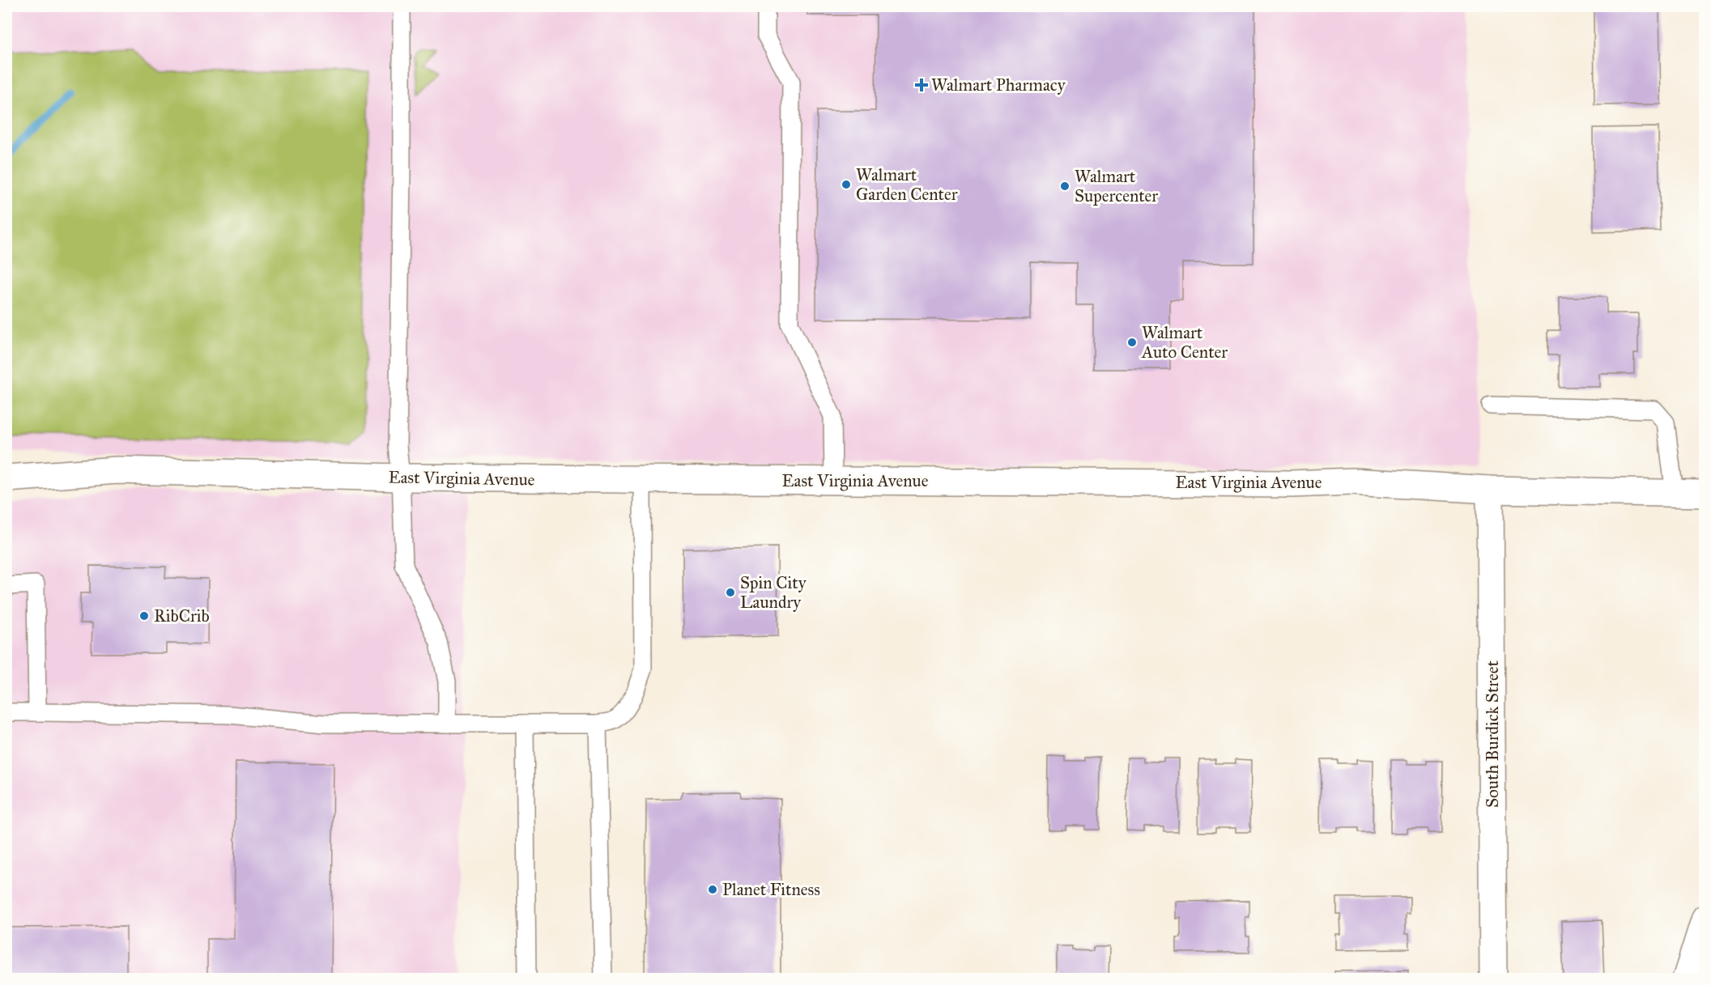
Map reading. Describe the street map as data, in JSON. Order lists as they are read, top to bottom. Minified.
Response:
{"streets":{"street":["East Virginia Avenue","South Burdick Street"]},"crossings":[["East Virginia Avenue","South Burdick Street"]],"places":{"health":["Walmart Pharmacy"],"other":["Walmart Garden Center","Walmart Supercenter","Walmart Auto Center","Spin City Laundry","RibCrib","Planet Fitness"]}}
